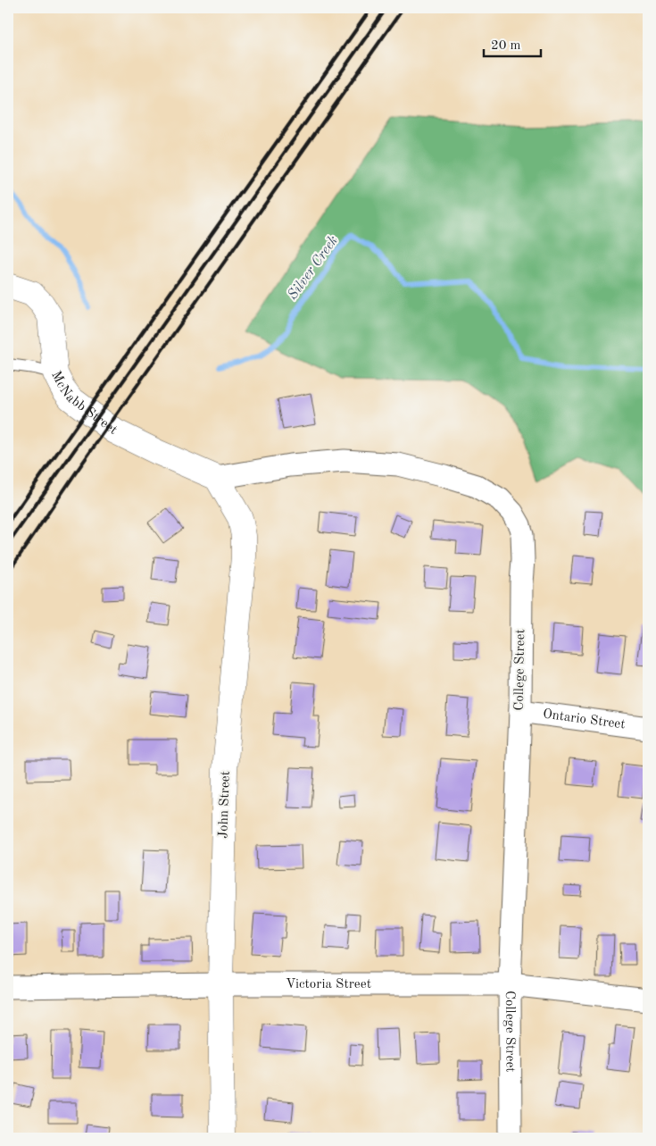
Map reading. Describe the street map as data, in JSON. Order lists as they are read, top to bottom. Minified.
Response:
{"streets":{"street":["McNabb Street","College Street","Ontario Street","John Street","Victoria Street"]},"crossings":[["McNabb Street","College Street"],["McNabb Street","John Street"],["College Street","Ontario Street"],["College Street","John Street"],["College Street","Victoria Street"],["John Street","Victoria Street"]],"water":["Silver Creek"],"scale_bar":"20 m"}
